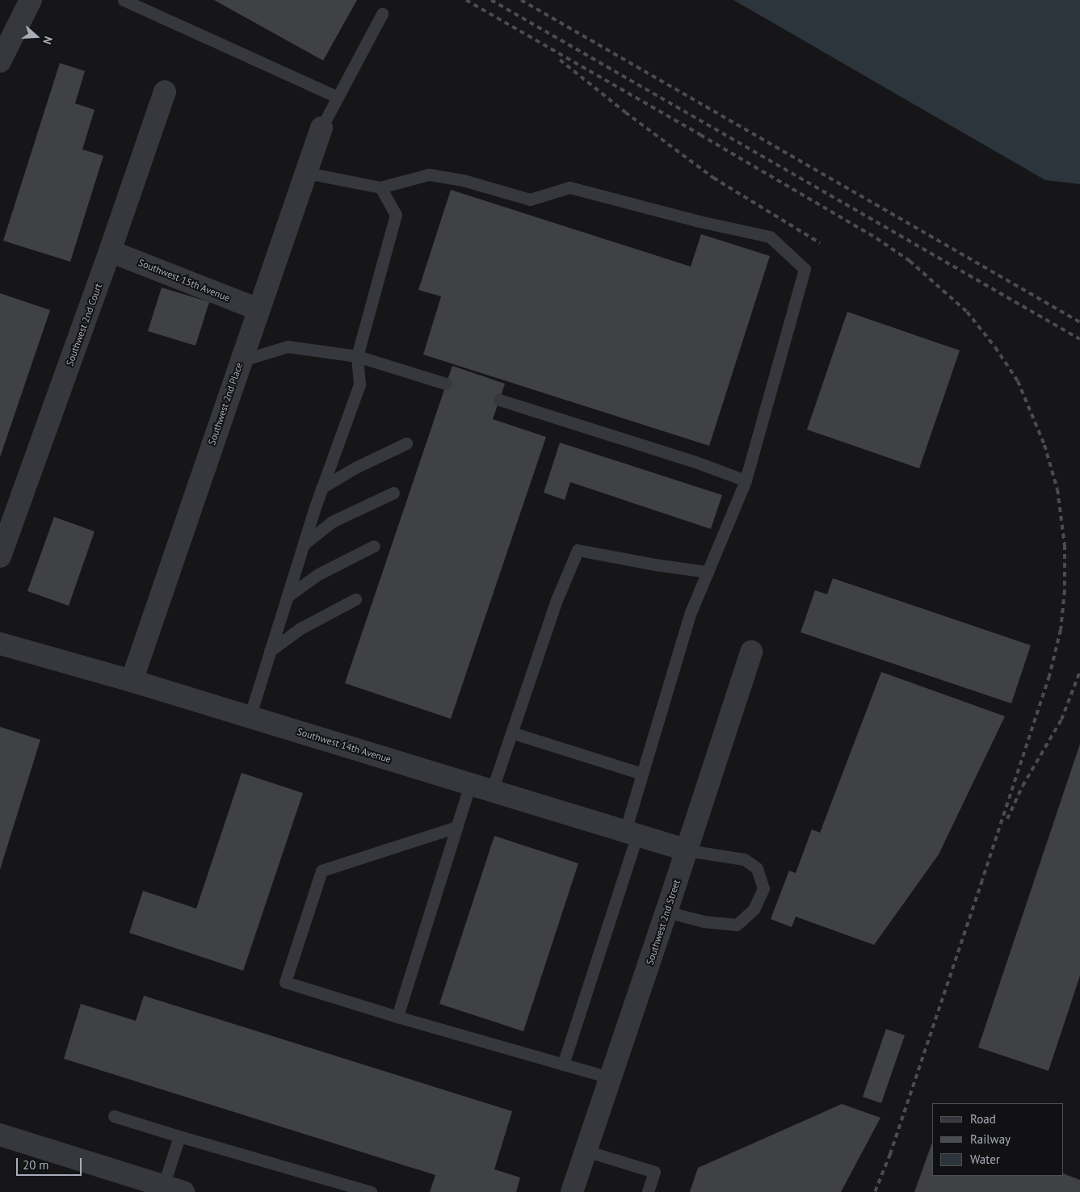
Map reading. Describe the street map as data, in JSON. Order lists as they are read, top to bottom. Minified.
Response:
{"streets":{"street":["Southwest 15th Avenue","Southwest 2nd Court","Southwest 2nd Place","Southwest 14th Avenue","Southwest 2nd Street"]},"crossings":[["Southwest 15th Avenue","Southwest 2nd Court"],["Southwest 15th Avenue","Southwest 2nd Place"],["Southwest 2nd Place","Southwest 14th Avenue"],["Southwest 14th Avenue","Southwest 2nd Street"]],"legend":["Road","Railway","Water"],"scale_bar":"20 m","north":"right"}
